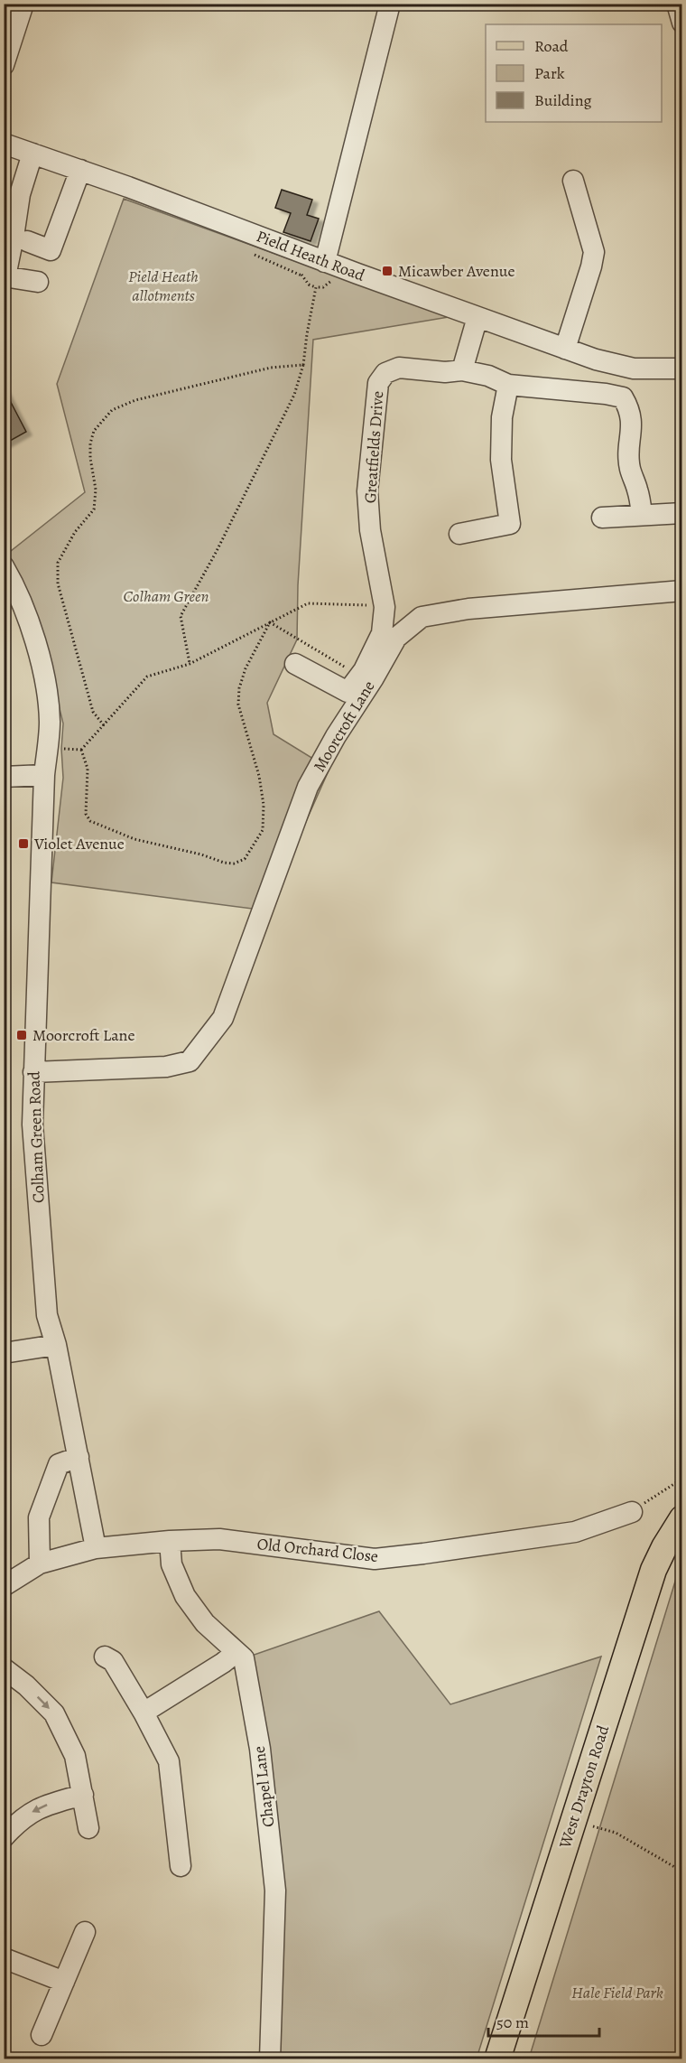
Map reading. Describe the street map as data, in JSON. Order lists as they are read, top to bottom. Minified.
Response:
{"streets":{"main road":["West Drayton Road"],"street":["Pield Heath Road","Greatfields Drive","Moorcroft Lane","Colham Green Road","Old Orchard Close","Chapel Lane"]},"crossings":[["Moorcroft Lane","Colham Green Road"],["Colham Green Road","Old Orchard Close"],["Old Orchard Close","Chapel Lane"]],"parks":["Pield Heath allotments","Colham Green","Hale Field Park"],"places":{"transit":["Micawber Avenue","Violet Avenue","Moorcroft Lane"]},"legend":["Road","Park","Building"],"scale_bar":"50 m"}
